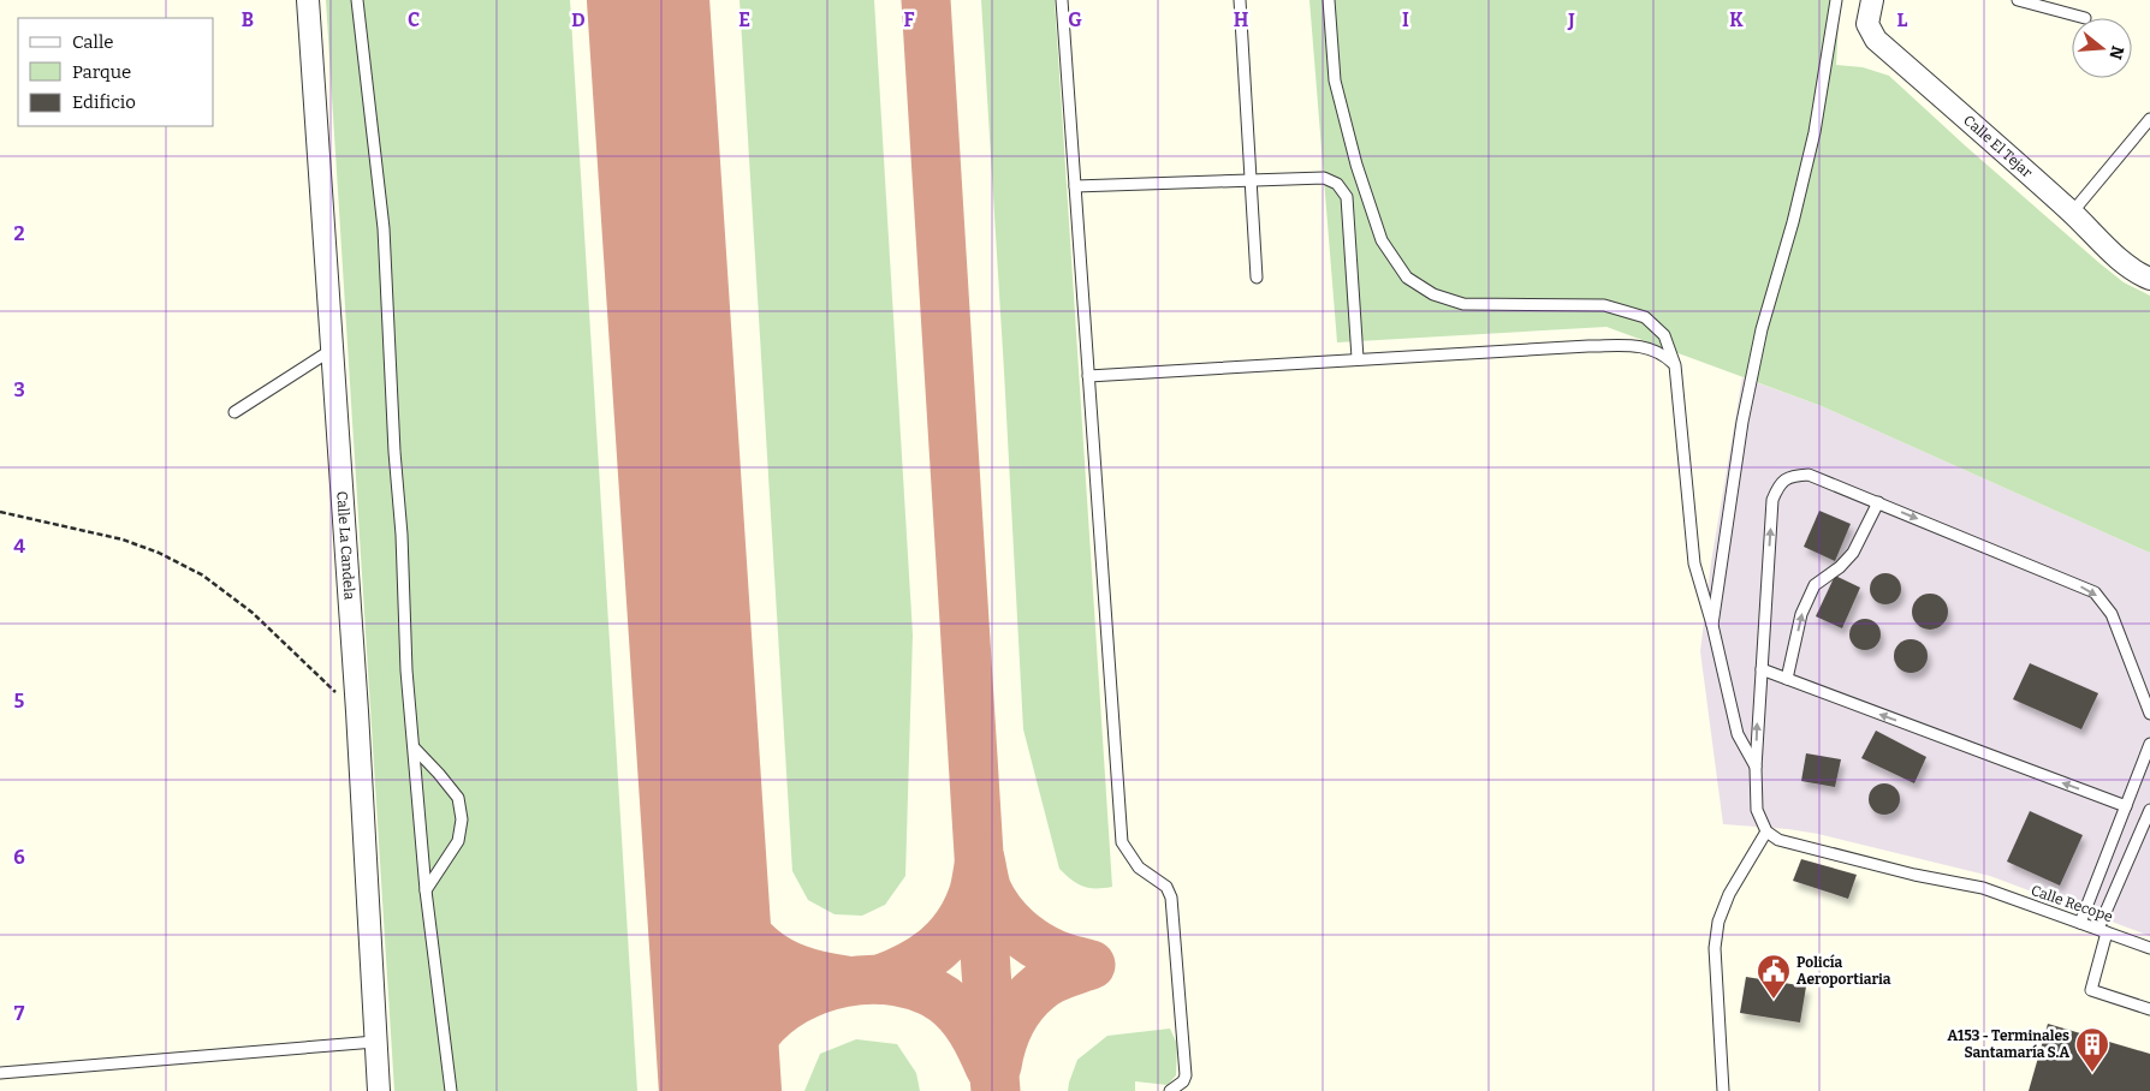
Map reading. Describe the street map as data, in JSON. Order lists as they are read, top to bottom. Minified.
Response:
{"streets":{"street":["Calle El Tejar","Calle La Candela"],"lane":["Calle Recope"]},"places":{"public building":["Policía Aeroportiaria"],"building":["A153 - Terminales Santamaría S.A"]},"legend":["Calle","Parque","Edificio"],"north":"right","grid":{"columns":["B","C","D","E","F","G","H","I","J","K","L"],"rows":["2","3","4","5","6","7"]}}
